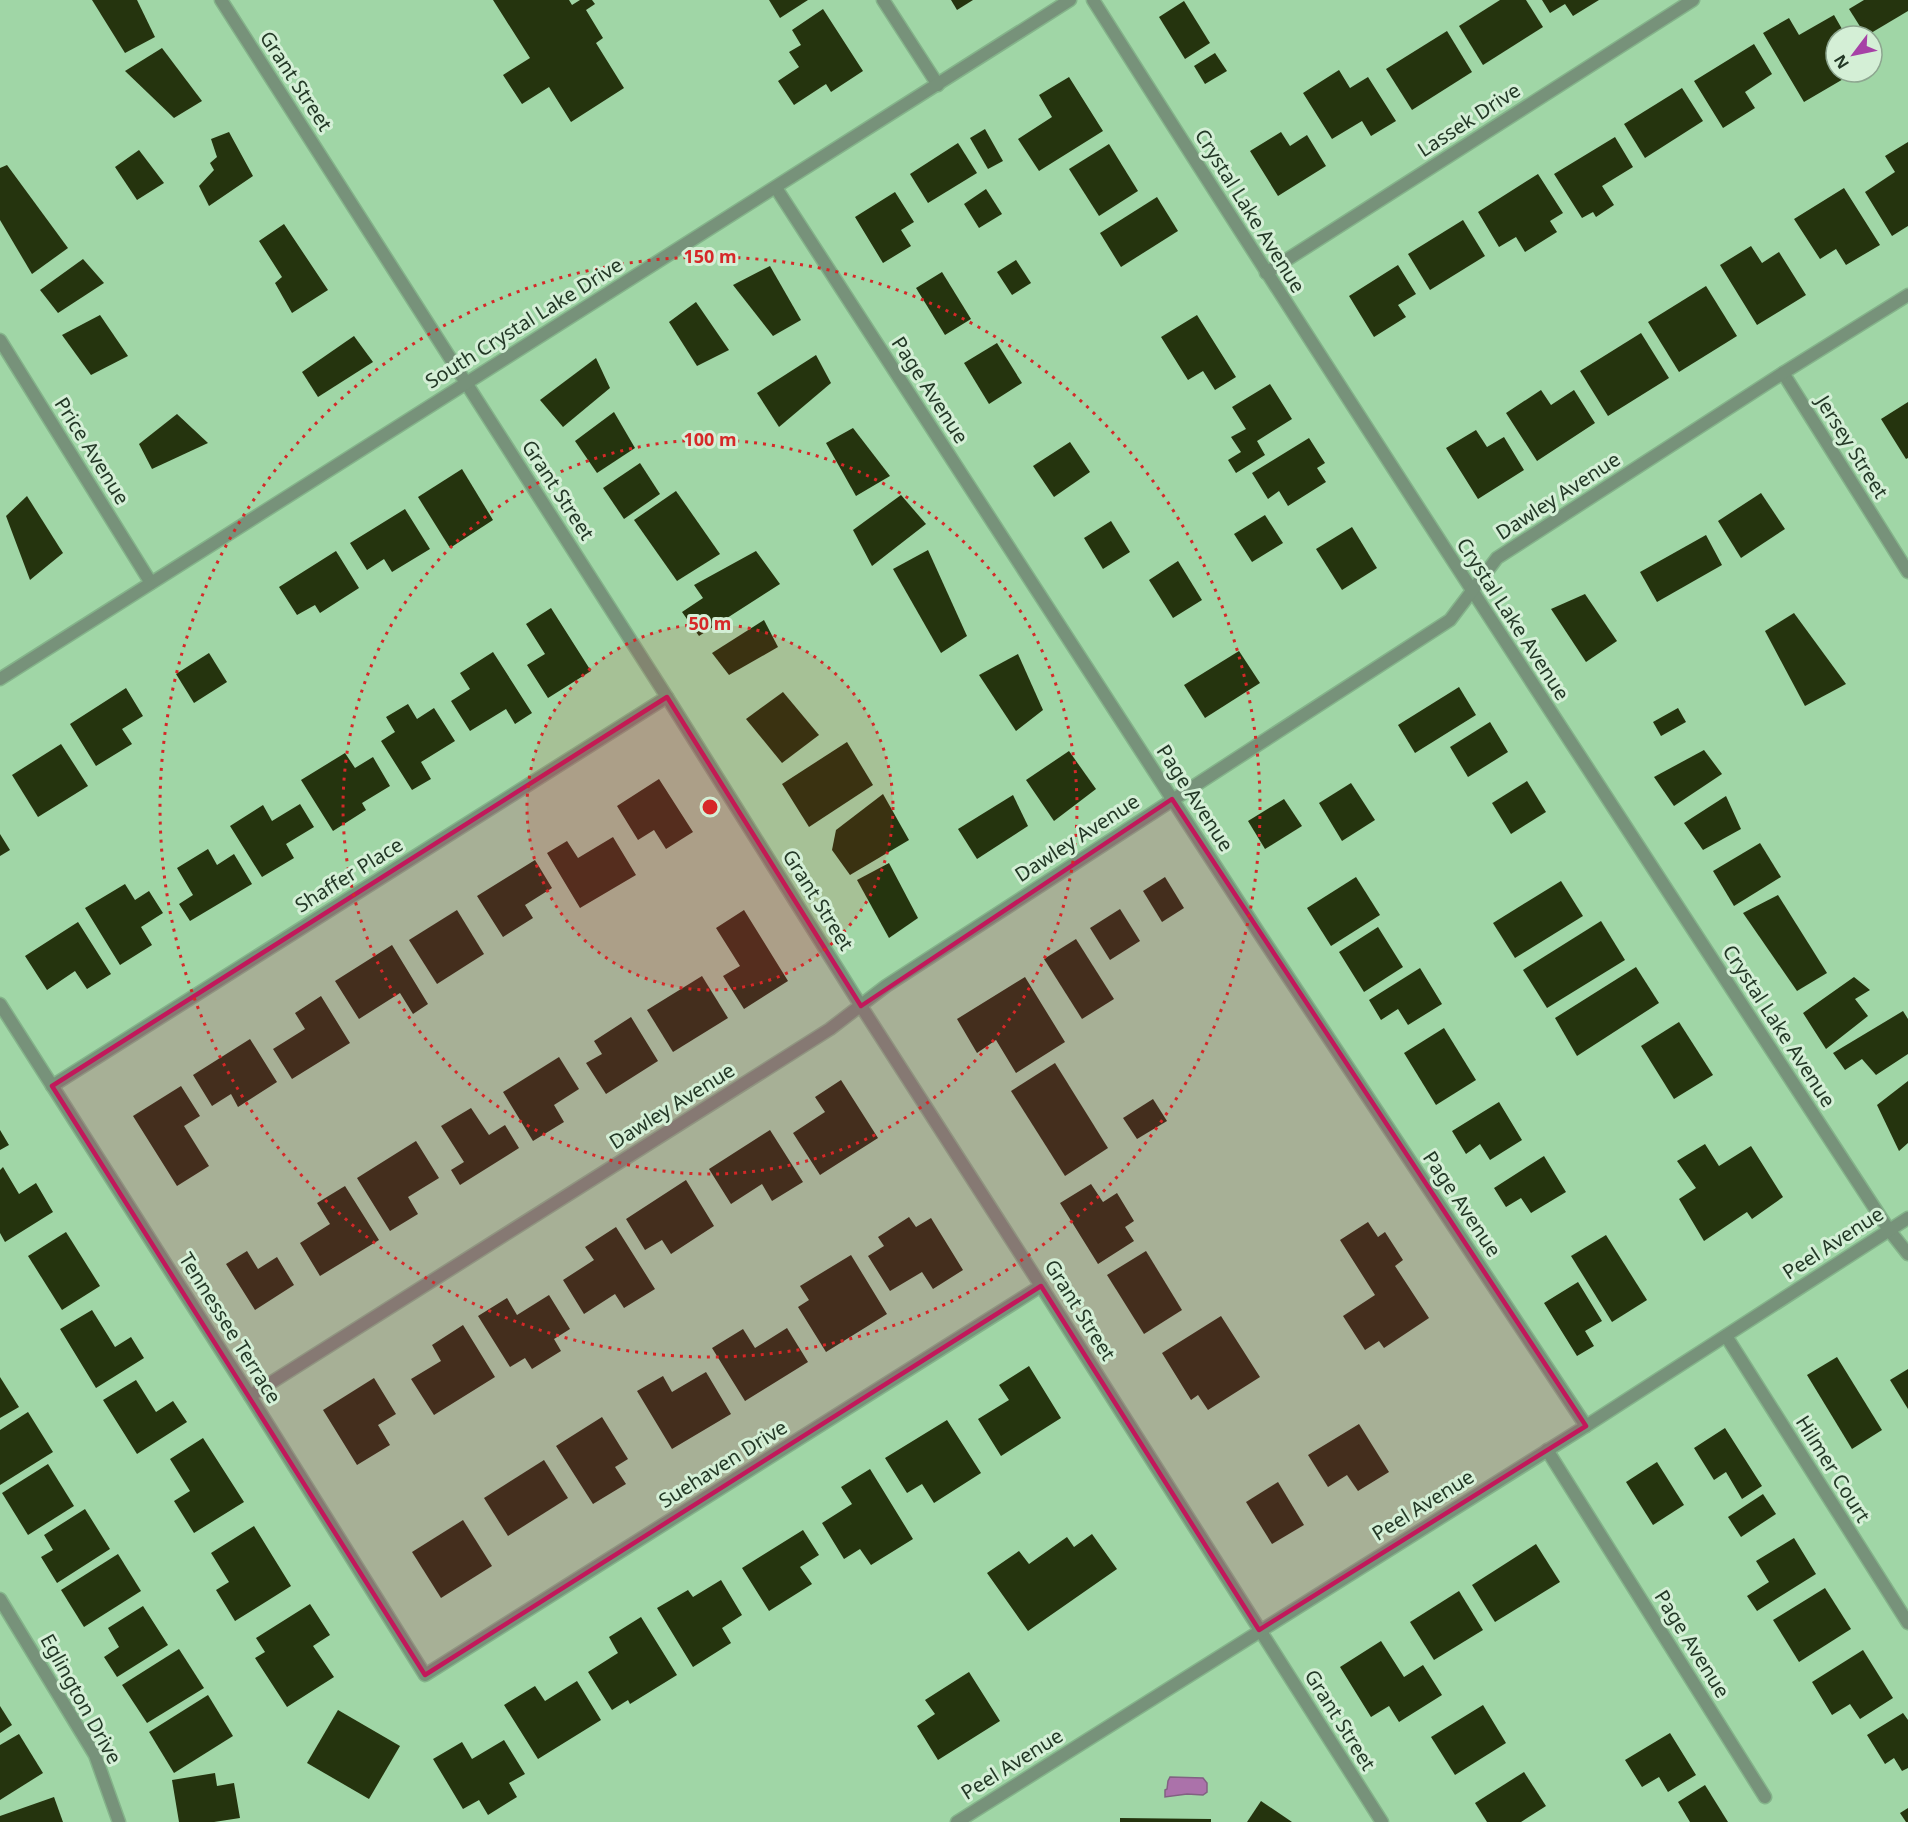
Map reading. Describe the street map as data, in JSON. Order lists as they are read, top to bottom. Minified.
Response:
{"streets":{"street":["Grant Street","Lassek Drive","Crystal Lake Avenue","South Crystal Lake Drive","Page Avenue","Jersey Street","Price Avenue","Dawley Avenue","Shaffer Place","Peel Avenue","Tennessee Terrace","Suehaven Drive","Hilmer Court","Eglington Drive"]},"crossings":[["Grant Street","South Crystal Lake Drive"],["Grant Street","Dawley Avenue"],["Grant Street","Shaffer Place"],["Grant Street","Peel Avenue"],["Grant Street","Suehaven Drive"],["Lassek Drive","Crystal Lake Avenue"],["Crystal Lake Avenue","Dawley Avenue"],["Crystal Lake Avenue","Peel Avenue"],["South Crystal Lake Drive","Page Avenue"],["South Crystal Lake Drive","Price Avenue"],["Page Avenue","Dawley Avenue"],["Page Avenue","Peel Avenue"],["Jersey Street","Dawley Avenue"],["Dawley Avenue","Tennessee Terrace"],["Shaffer Place","Tennessee Terrace"],["Peel Avenue","Hilmer Court"],["Tennessee Terrace","Suehaven Drive"]],"north":"bottom left","rings":["150 m","100 m","50 m"]}
